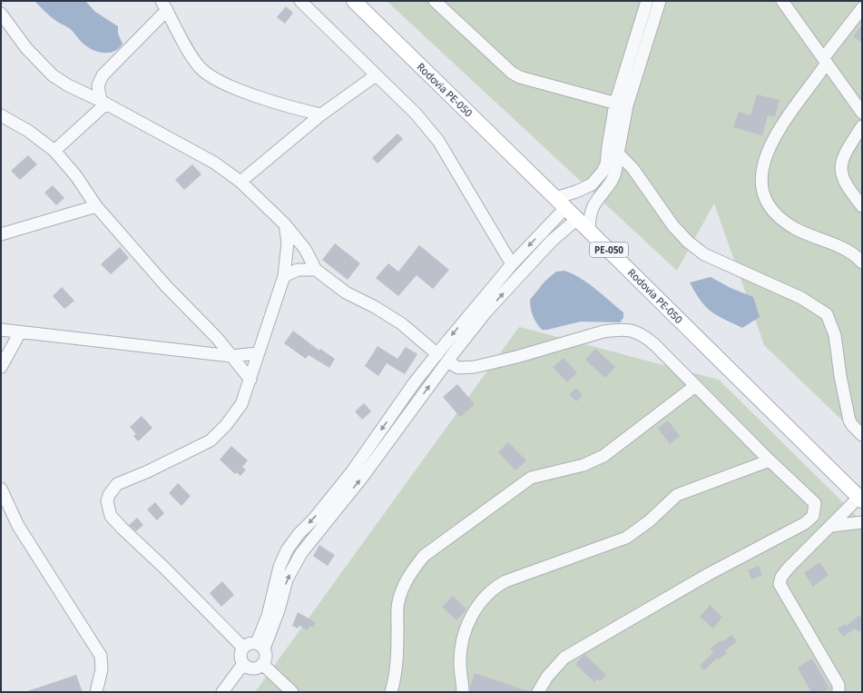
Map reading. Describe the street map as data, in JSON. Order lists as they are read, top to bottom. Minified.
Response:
{"streets":{"main road":["Rodovia PE-050","PE-050"]}}
